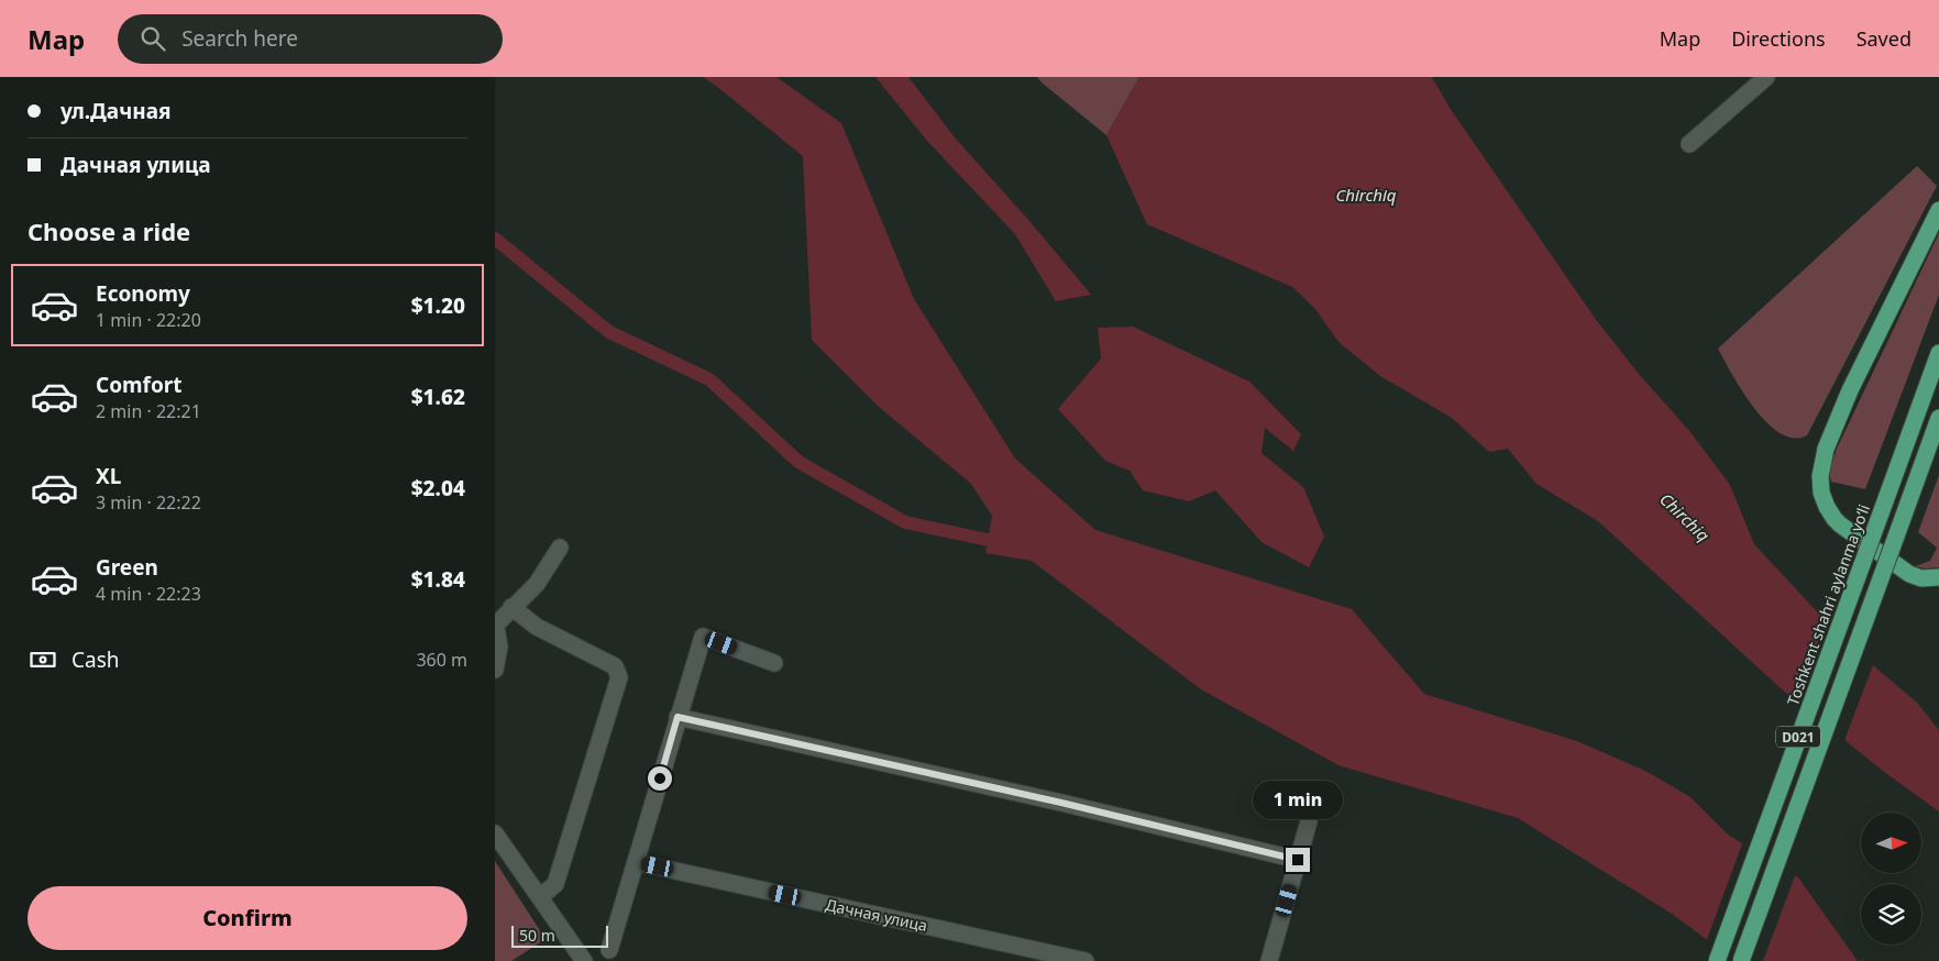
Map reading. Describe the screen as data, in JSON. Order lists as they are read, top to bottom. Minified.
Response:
{"streets":{"highway":["Toshkent shahri aylanma yoʻli","D021"],"street":["Дачная улица"]},"water":["Chirchiq"],"scale_bar":"50 m","north":"right","page":{"header":"Map","search":"Search here","nav":["Map","Directions","Saved"],"banner":["ул.Дачная","Дачная улица"],"heading":"Choose a ride","list":[{"name":"Economy","note":"1 min · 22:20","value":"$1.20"},{"name":"Comfort","note":"2 min · 22:21","value":"$1.62"},{"name":"XL","note":"3 min · 22:22","value":"$2.04"},{"name":"Green","note":"4 min · 22:23","value":"$1.84"}],"pay":["Cash","360 m"],"bubble":"1 min","buttons":"Confirm","scale":"50 m"}}
